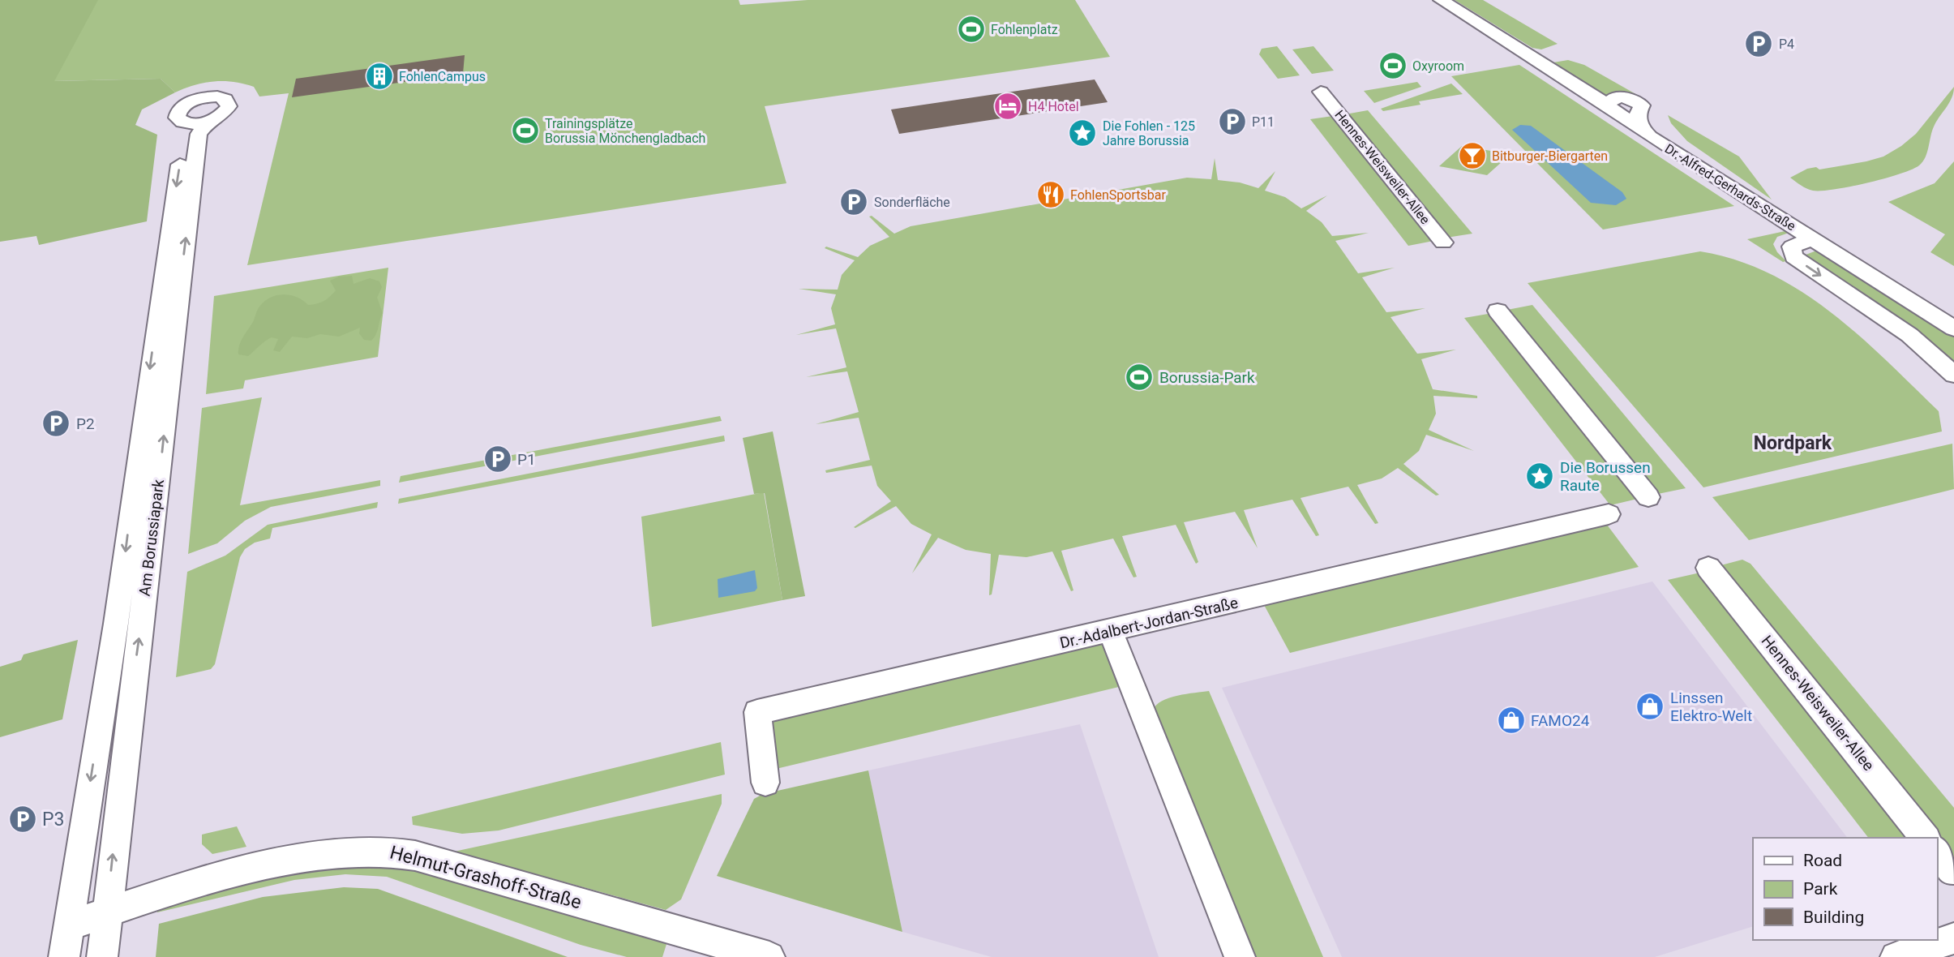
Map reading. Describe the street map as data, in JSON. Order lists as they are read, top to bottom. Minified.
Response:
{"streets":{"street":["Hennes-Weisweiler-Allee","Dr.-Alfred-Gerhards-Straße","Am Borussiapark","Dr.-Adalbert-Jordan-Straße","Helmut-Grashoff-Straße"]},"crossings":[["Am Borussiapark","Helmut-Grashoff-Straße"]],"districts":["Nordpark"],"places":{"sports":["Fohlenplatz","Oxyroom","Trainingsplätze Borussia Mönchengladbach","Borussia-Park"],"parking":["P4","P11","Sonderfläche","P2","P1","P3"],"building":["FohlenCampus"],"hotel":["H4 Hotel"],"place":["Die Fohlen - 125 Jahre Borussia","Die Borussen Raute"],"bar":["Bitburger-Biergarten"],"restaurant":["FohlenSportsbar"],"shop":["Linssen Elektro-Welt","FAMO24"]},"legend":["Road","Park","Building"]}
